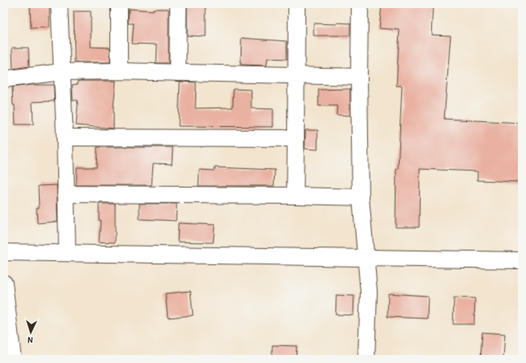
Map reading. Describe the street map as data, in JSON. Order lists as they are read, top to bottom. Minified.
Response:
{"north":"bottom"}
